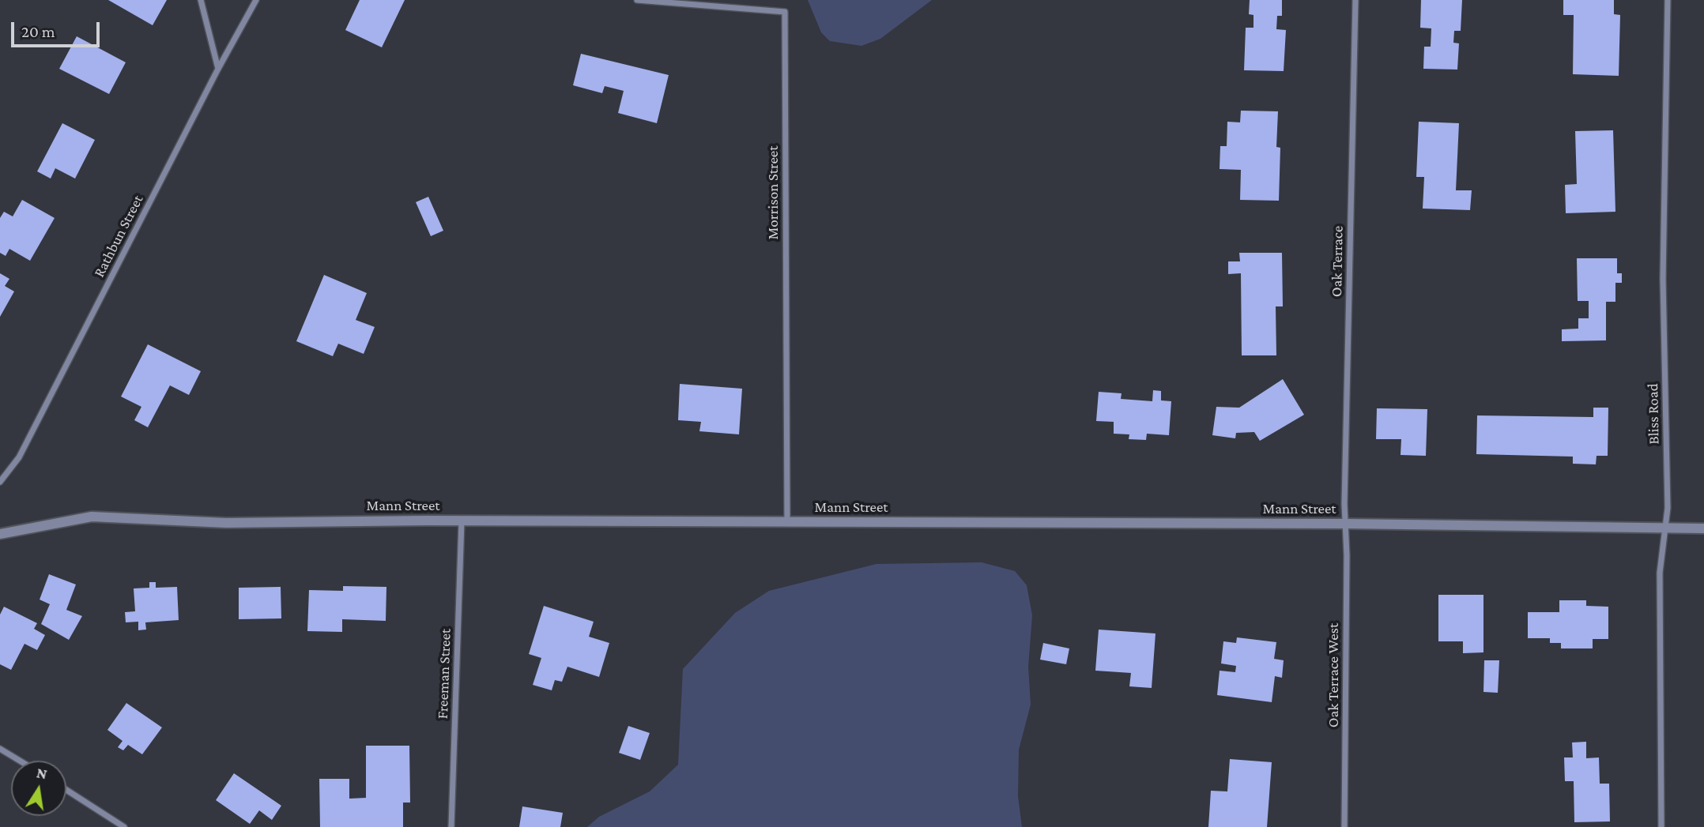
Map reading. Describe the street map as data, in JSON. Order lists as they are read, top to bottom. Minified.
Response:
{"streets":{"street":["Morrison Street","Rathbun Street","Oak Terrace","Bliss Road","Mann Street","Freeman Street","Oak Terrace West"]},"crossings":[["Morrison Street","Mann Street"],["Oak Terrace","Mann Street"],["Oak Terrace","Oak Terrace West"],["Bliss Road","Mann Street"],["Mann Street","Freeman Street"],["Mann Street","Oak Terrace West"]],"scale_bar":"20 m","north":"top"}
